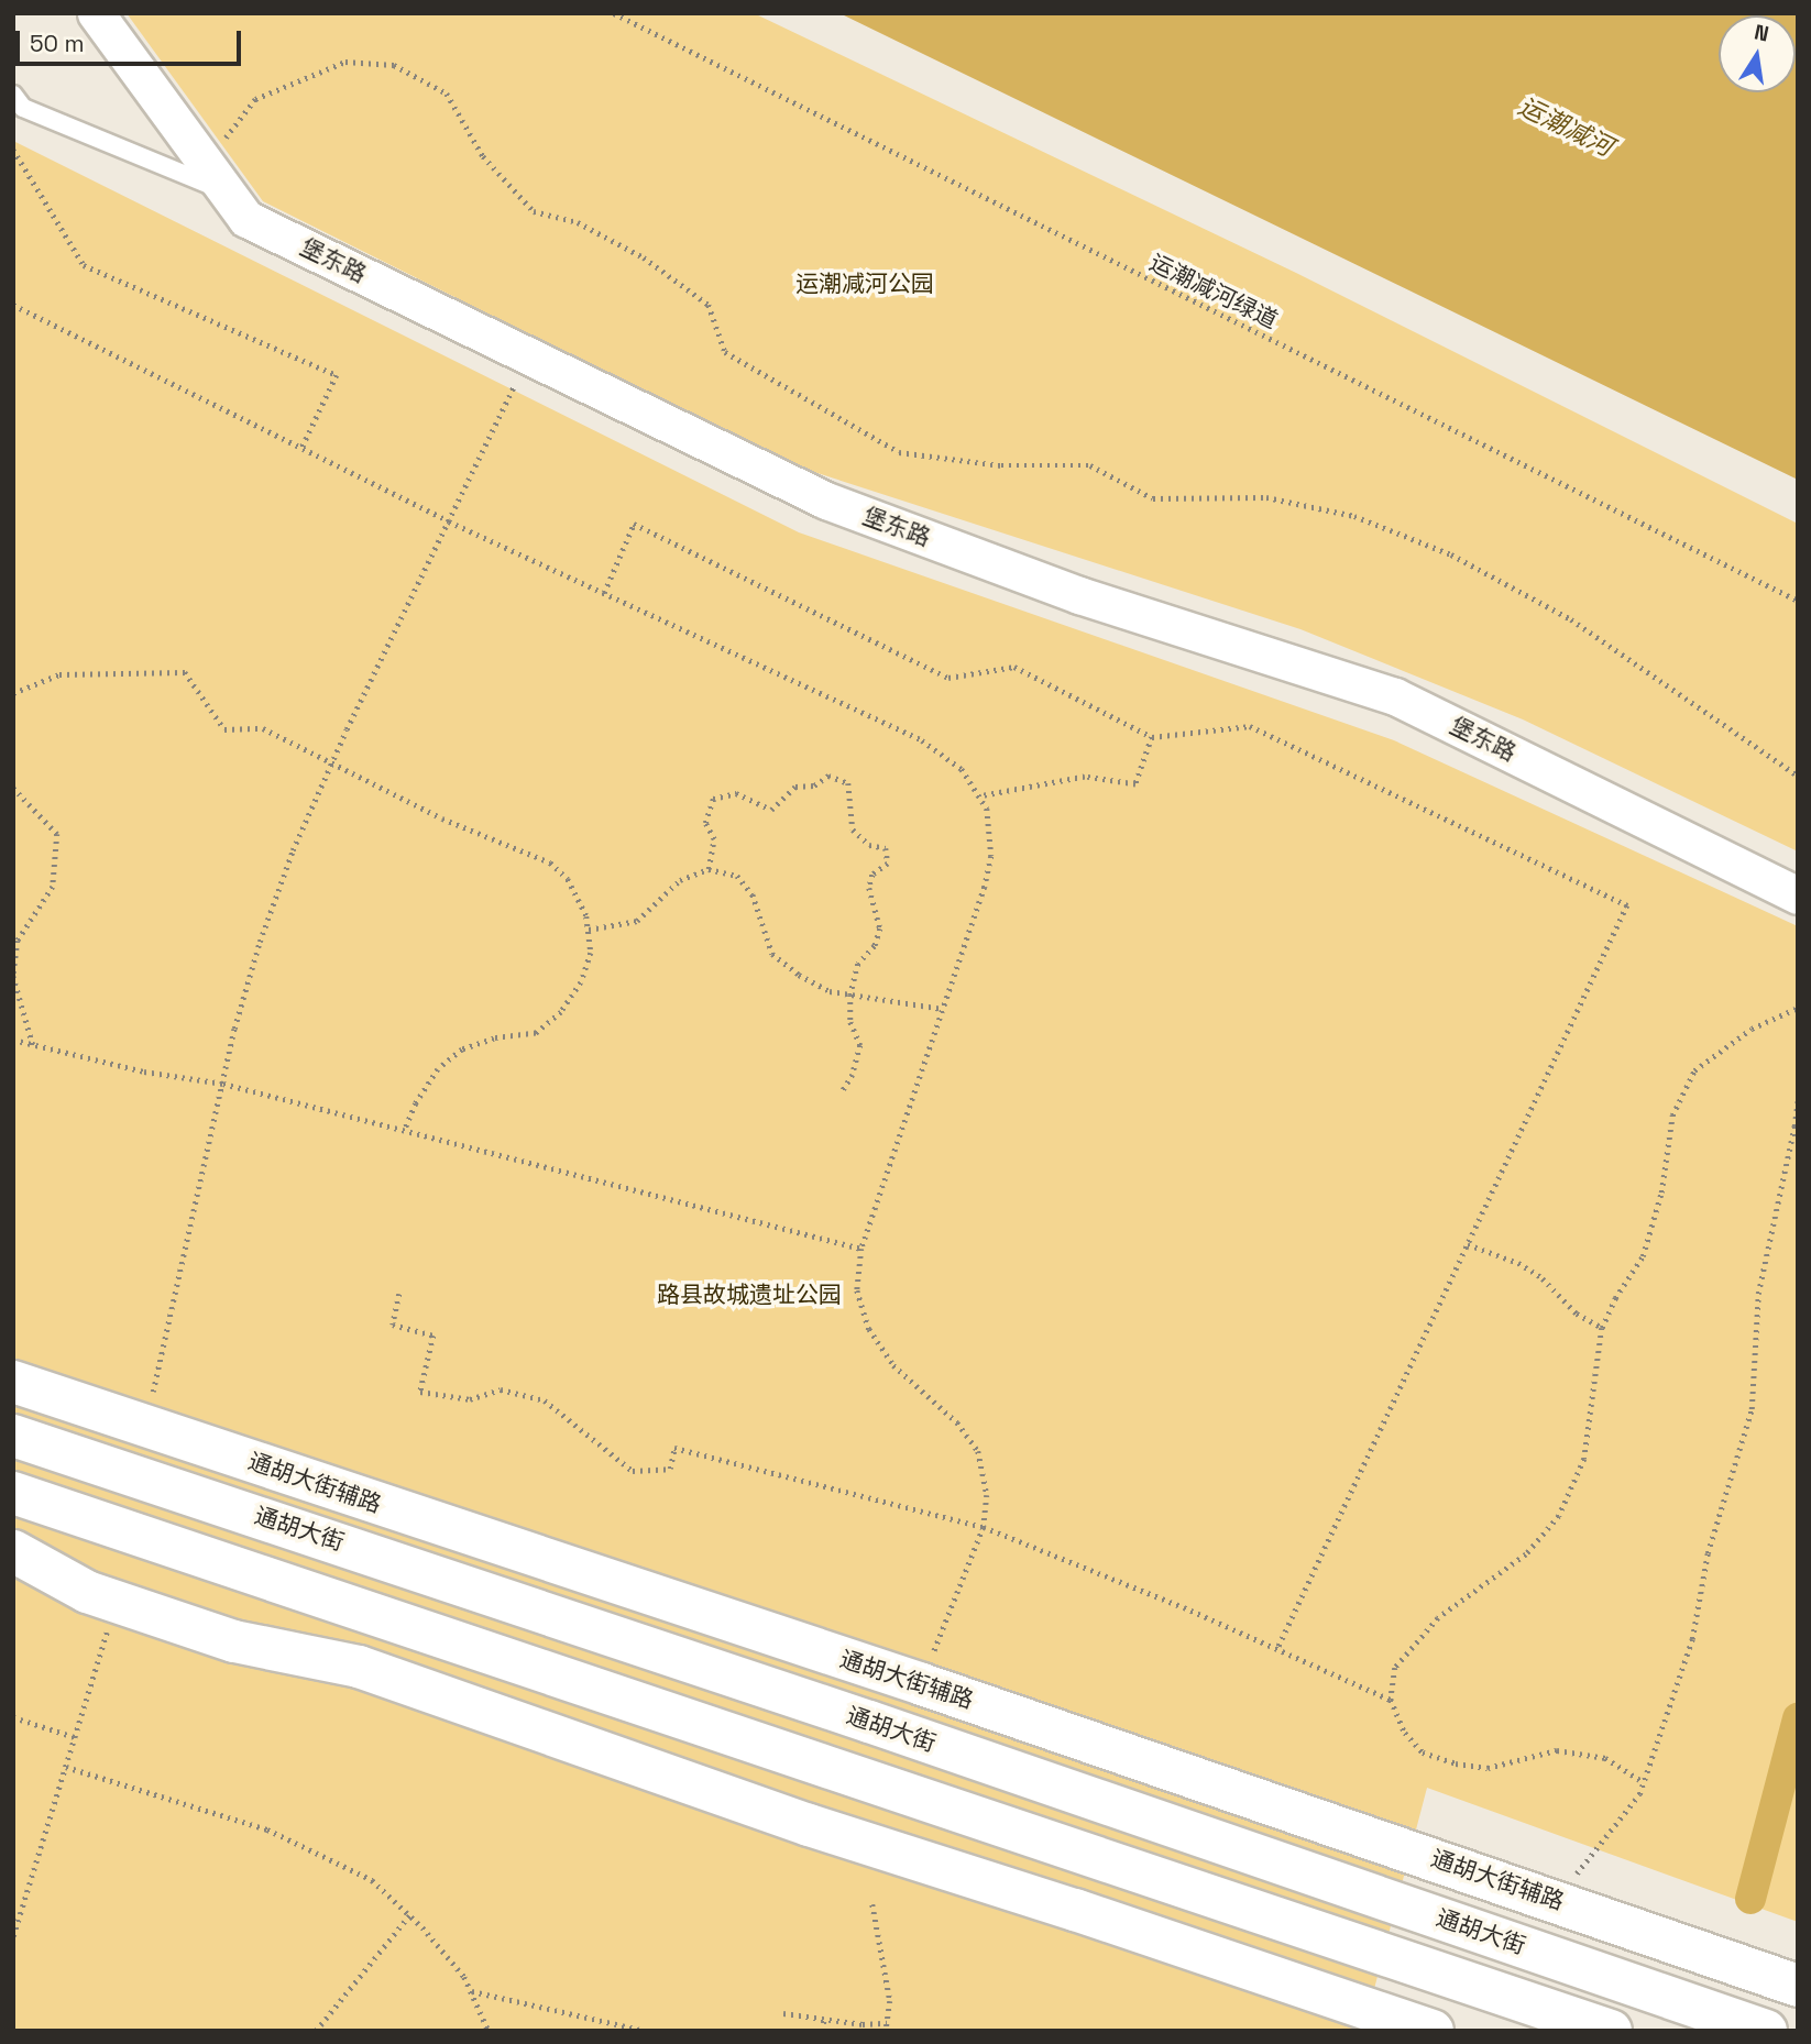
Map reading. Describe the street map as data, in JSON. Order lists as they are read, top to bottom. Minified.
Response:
{"streets":{"main road":["通胡大街辅路","通胡大街"],"street":["堡东路"],"path":["运潮减河绿道"]},"water":["运潮减河"],"parks":["运潮减河公园","路县故城遗址公园"],"scale_bar":"50 m","north":"top"}
